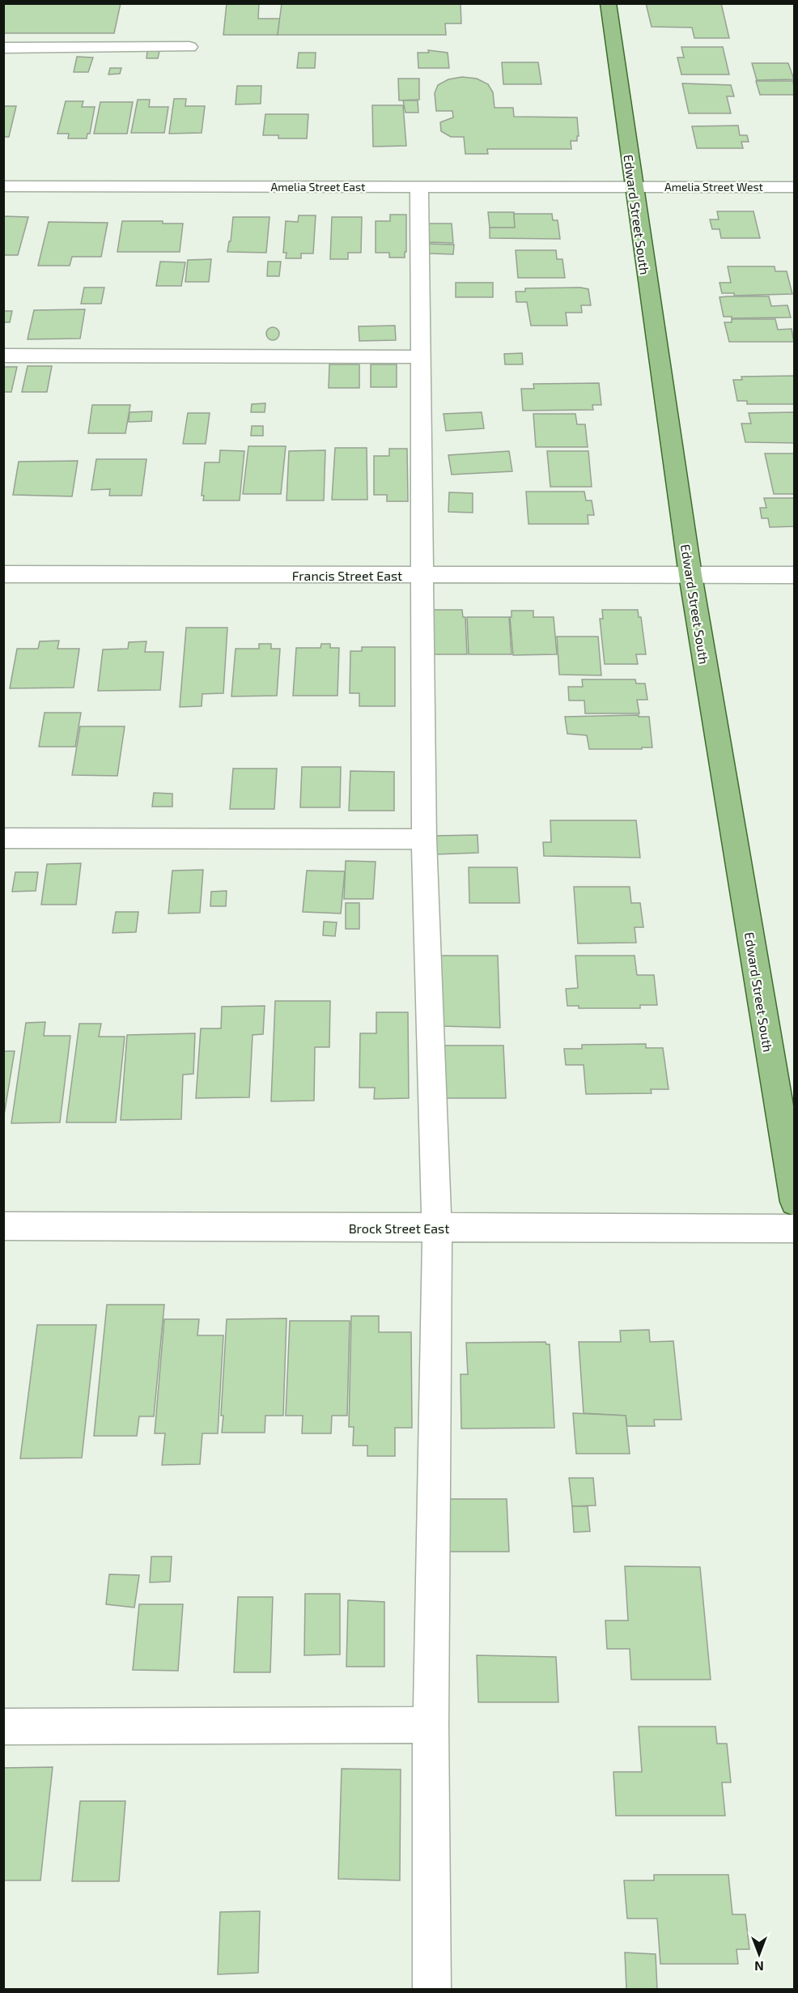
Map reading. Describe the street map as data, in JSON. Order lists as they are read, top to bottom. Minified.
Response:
{"streets":{"main road":["Edward Street South"],"street":["Amelia Street East","Amelia Street West","Francis Street East","Brock Street East"]},"crossings":[["Amelia Street East","Amelia Street West"],["Amelia Street East","Edward Street South"],["Amelia Street West","Edward Street South"],["Edward Street South","Francis Street East"]],"north":"bottom"}
